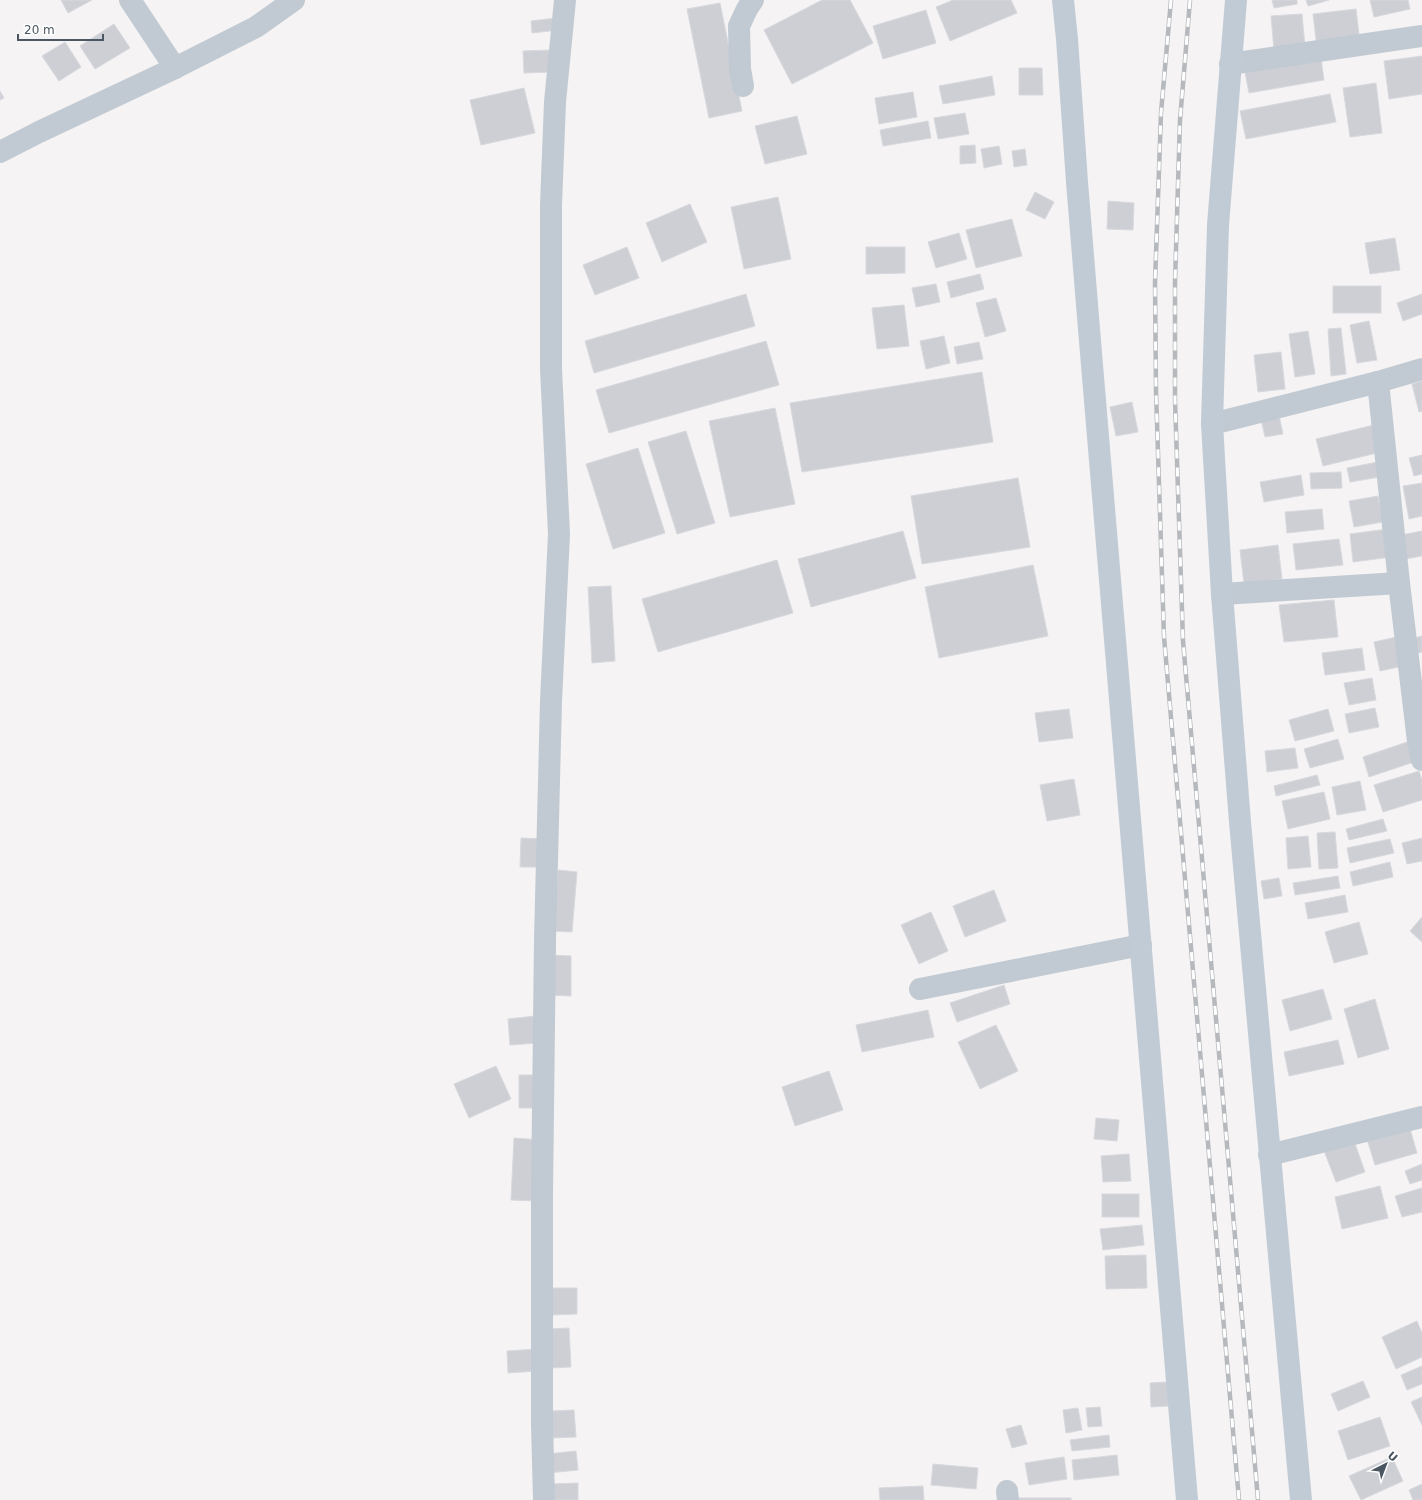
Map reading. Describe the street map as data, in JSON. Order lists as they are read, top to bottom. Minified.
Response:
{"scale_bar":"20 m","north":"top right"}
